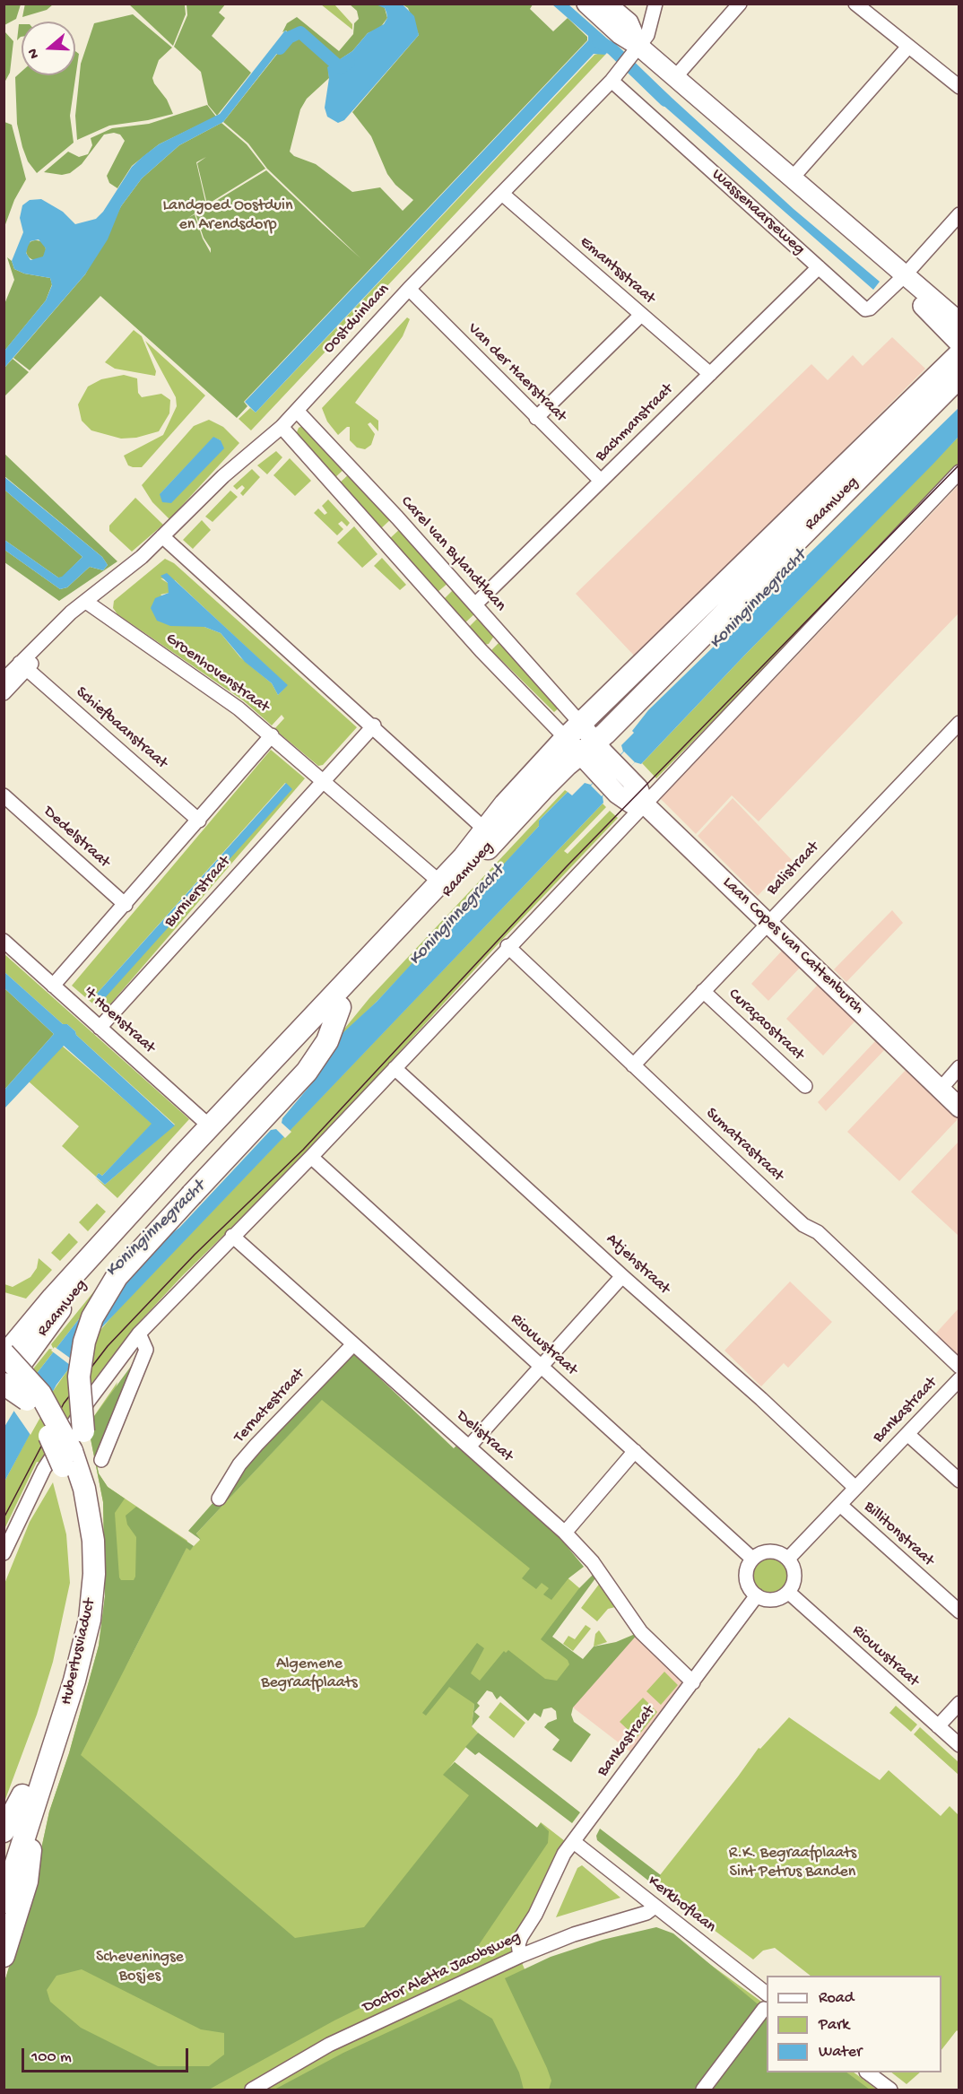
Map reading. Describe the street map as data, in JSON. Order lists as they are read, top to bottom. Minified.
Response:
{"streets":{"main road":["Raamweg","Hubertusviaduct"],"street":["Wassenaarseweg","Emantsstraat","Oostduinlaan","Van der Haerstraat","Bachmanstraat","Carel van Bylandtlaan","Groenhovenstraat","Schiefbaanstraat","Dedelstraat","Balistraat","Burnierstraat","Laan Copes van Cattenburch","'t Hoenstraat","Curaçaostraat","Sumatrastraat","Atjehstraat","Riouwstraat","Ternatestraat","Bankastraat","Delistraat","Billitonstraat","Kerkhoflaan","Doctor Aletta Jacobsweg"]},"crossings":[["Wassenaarseweg","Oostduinlaan"],["Wassenaarseweg","Bachmanstraat"],["Emantsstraat","Oostduinlaan"],["Emantsstraat","Bachmanstraat"],["Oostduinlaan","Van der Haerstraat"],["Oostduinlaan","Carel van Bylandtlaan"],["Oostduinlaan","Groenhovenstraat"],["Oostduinlaan","Schiefbaanstraat"],["Van der Haerstraat","Bachmanstraat"],["Bachmanstraat","Carel van Bylandtlaan"],["Raamweg","Carel van Bylandtlaan"],["Raamweg","Groenhovenstraat"],["Raamweg","Laan Copes van Cattenburch"],["Raamweg","'t Hoenstraat"],["Raamweg","Hubertusviaduct"],["Carel van Bylandtlaan","Laan Copes van Cattenburch"],["Groenhovenstraat","Burnierstraat"],["Balistraat","Laan Copes van Cattenburch"],["Balistraat","Curaçaostraat"],["Balistraat","Sumatrastraat"],["Burnierstraat","'t Hoenstraat"],["Atjehstraat","Bankastraat"],["Riouwstraat","Bankastraat"],["Ternatestraat","Delistraat"],["Bankastraat","Delistraat"],["Bankastraat","Billitonstraat"],["Bankastraat","Kerkhoflaan"],["Bankastraat","Doctor Aletta Jacobsweg"],["Kerkhoflaan","Doctor Aletta Jacobsweg"]],"water":["Koninginnegracht"],"parks":["Landgoed Oostduin en Arendsdorp","Algemene Begraafplaats","R.K. Begraafplaats Sint Petrus Banden","Scheveningse Bosjes"],"legend":["Road","Park","Water"],"scale_bar":"100 m","north":"left"}
